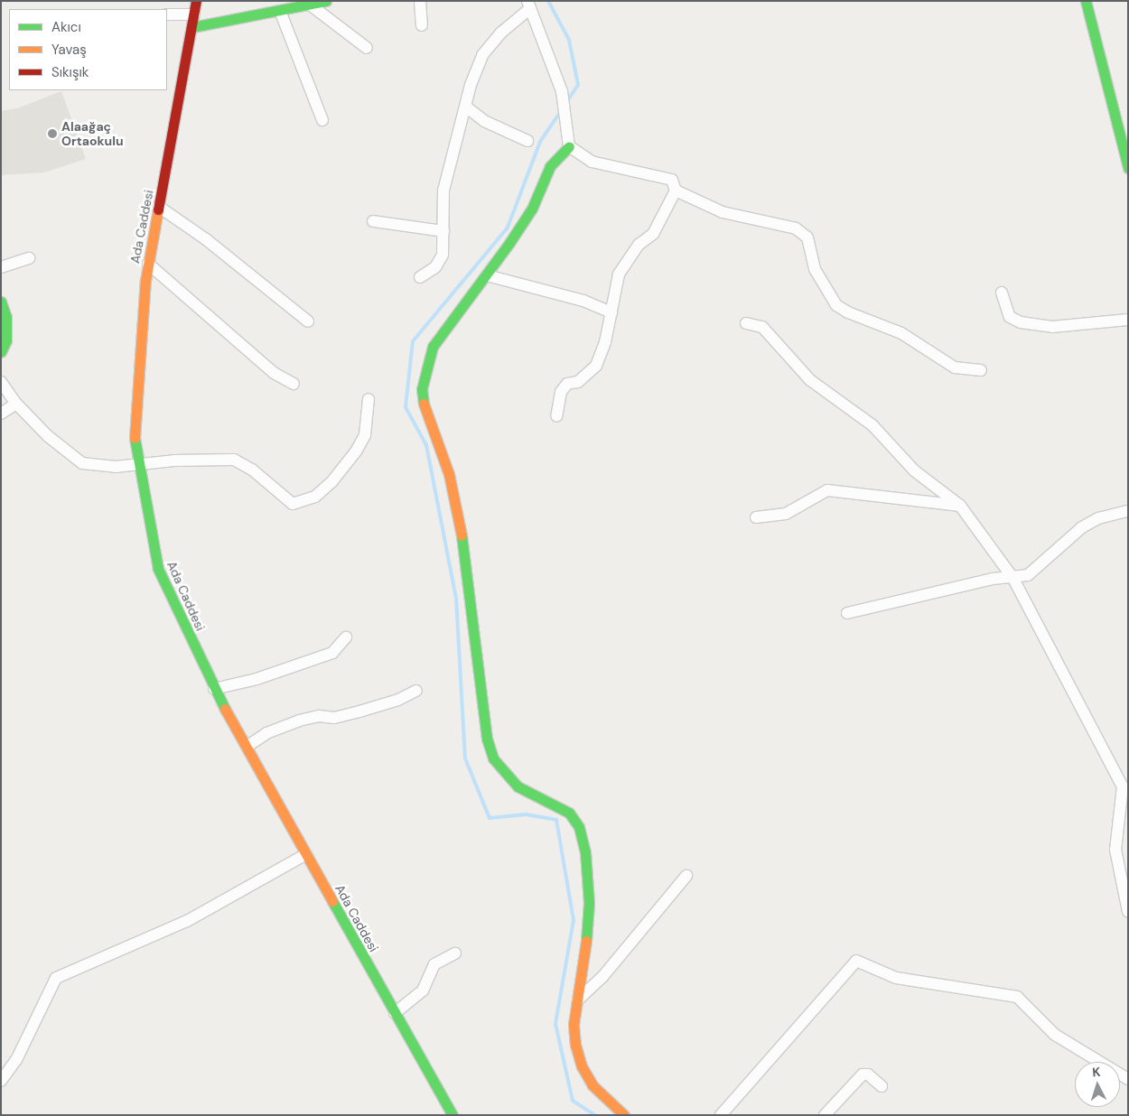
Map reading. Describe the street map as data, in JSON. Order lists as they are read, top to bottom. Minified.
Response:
{"streets":{"street":["Ada Caddesi"]},"places":["Alaağaç Ortaokulu"],"legend":["Akıcı","Yavaş","Sıkışık"],"north":"top"}
